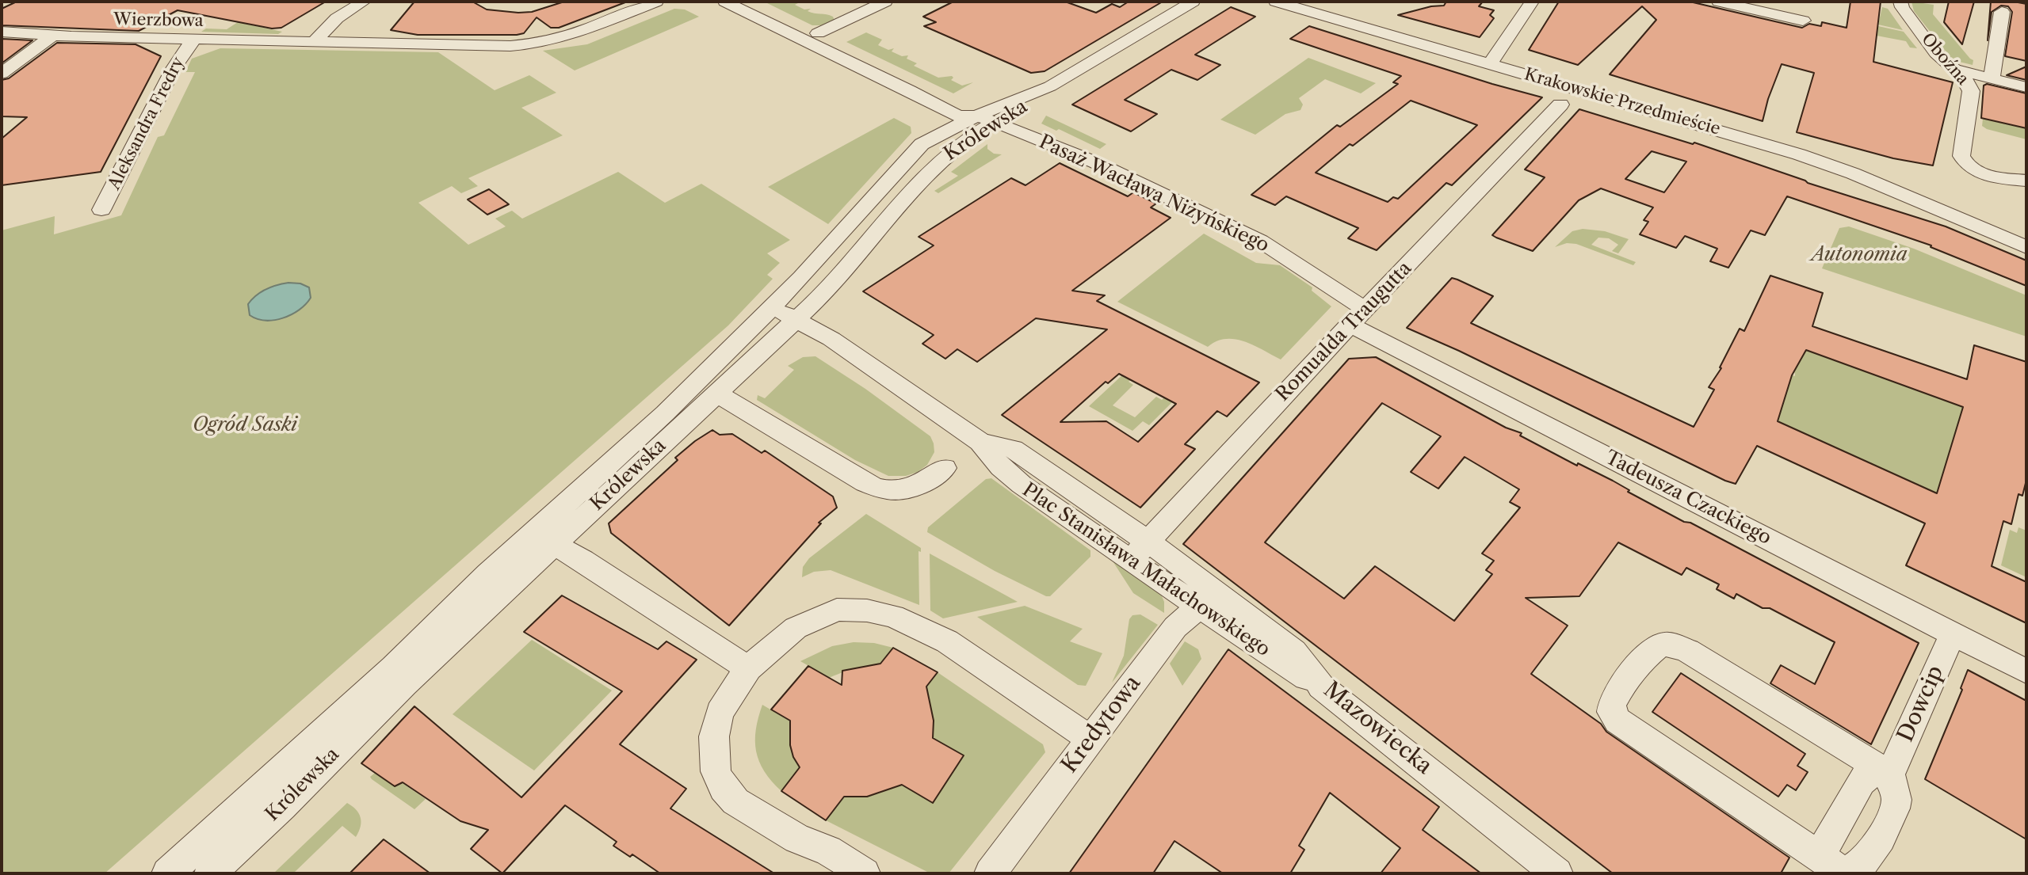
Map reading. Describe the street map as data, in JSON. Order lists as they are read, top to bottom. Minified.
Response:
{"streets":{"street":["Wierzbowa","Oboźna","Krakowskie Przedmieście","Aleksandra Fredry","Królewska","Pasaż Wacława Niżyńskiego","Romualda Traugutta","Tadeusza Czackiego","Plac Stanisława Małachowskiego","Dowcip","Kredytowa","Mazowiecka"]},"crossings":[["Wierzbowa","Aleksandra Fredry"],["Królewska","Pasaż Wacława Niżyńskiego"],["Królewska","Plac Stanisława Małachowskiego"],["Pasaż Wacława Niżyńskiego","Romualda Traugutta"],["Pasaż Wacława Niżyńskiego","Tadeusza Czackiego"],["Romualda Traugutta","Tadeusza Czackiego"],["Romualda Traugutta","Plac Stanisława Małachowskiego"],["Romualda Traugutta","Mazowiecka"],["Tadeusza Czackiego","Dowcip"],["Plac Stanisława Małachowskiego","Kredytowa"],["Plac Stanisława Małachowskiego","Mazowiecka"],["Kredytowa","Mazowiecka"]],"parks":["Autonomia","Ogród Saski"]}
